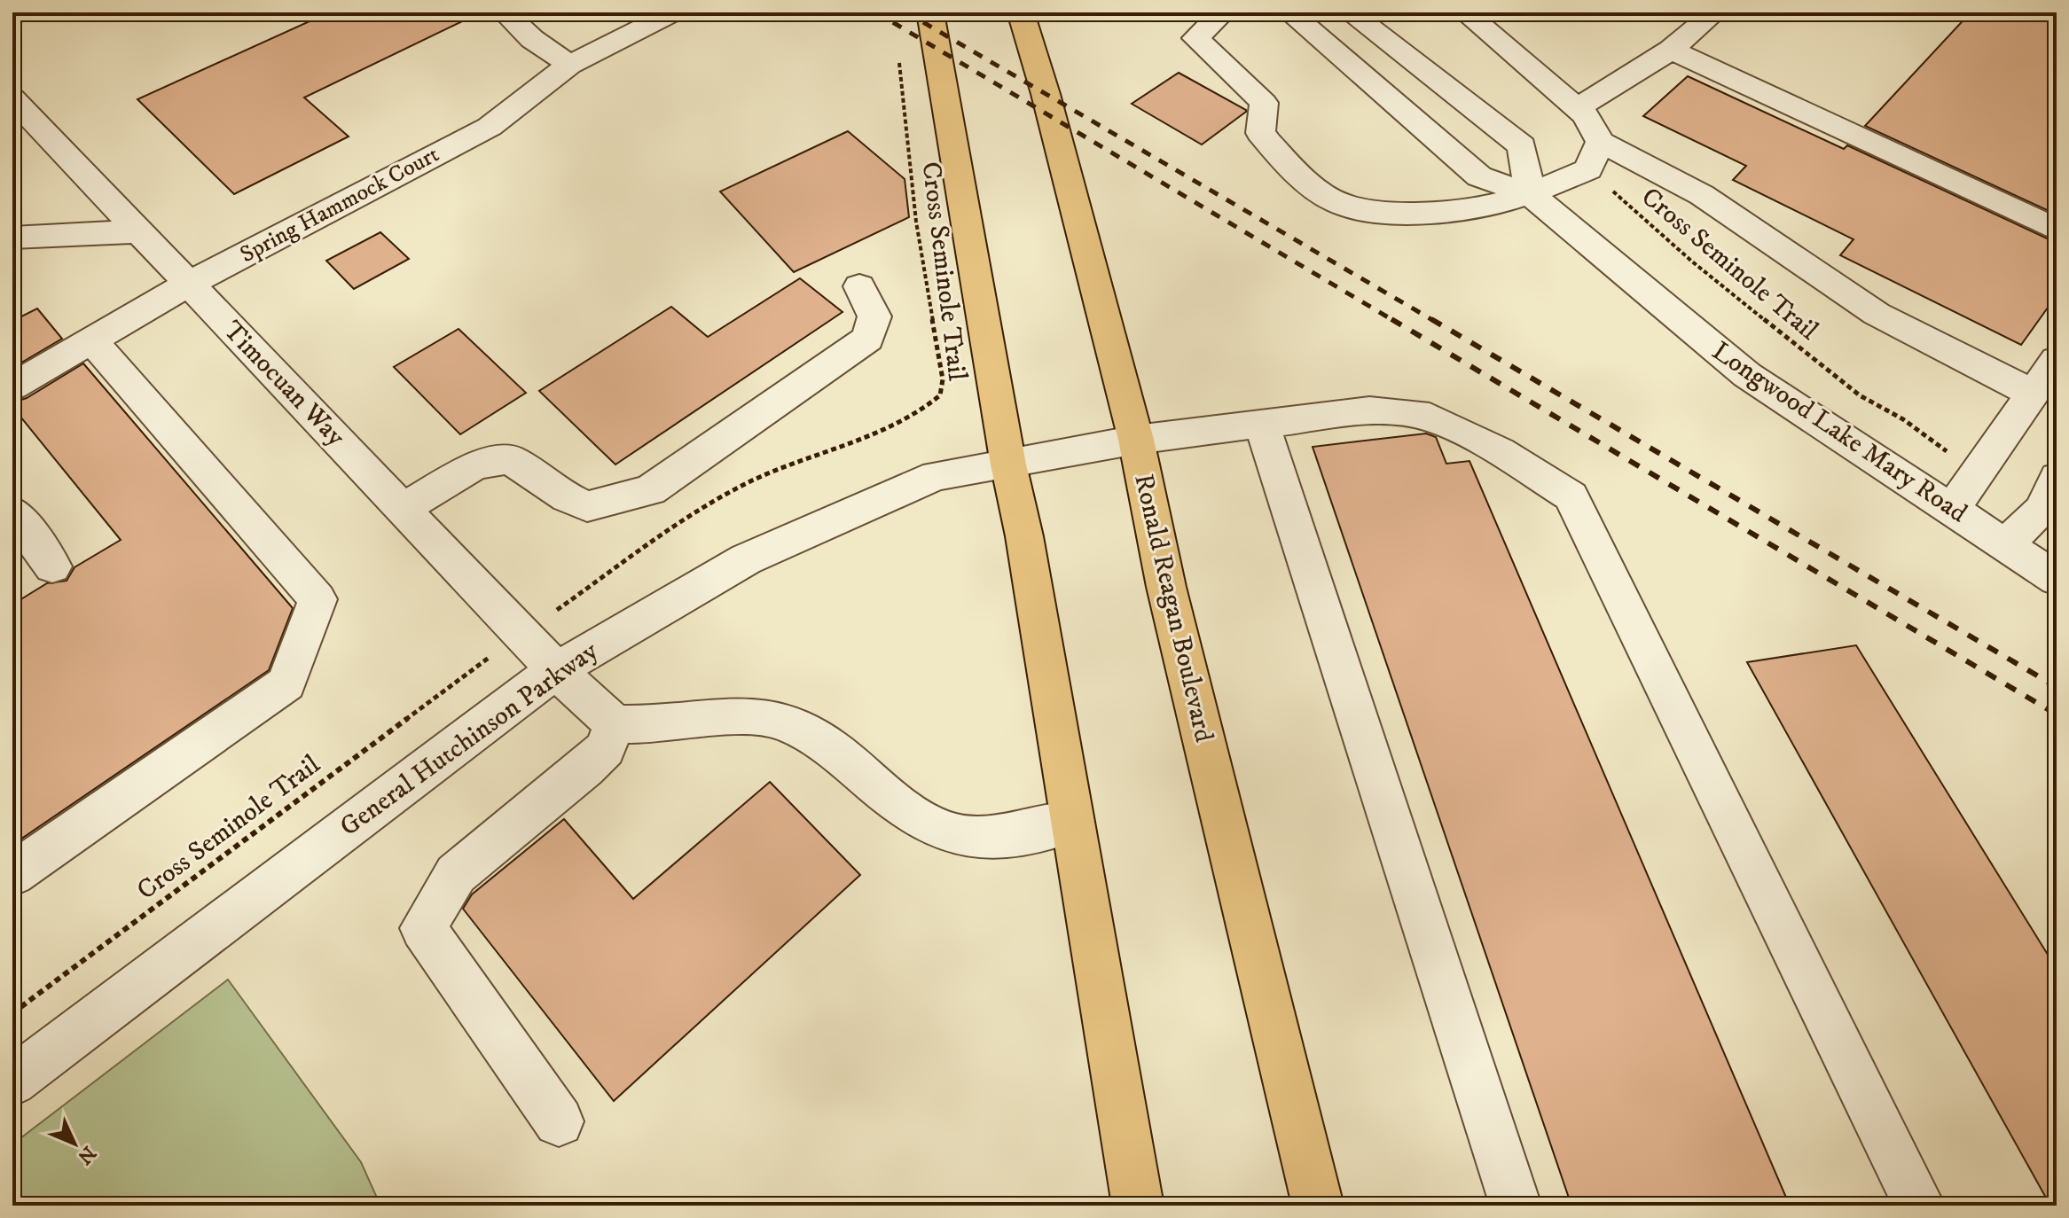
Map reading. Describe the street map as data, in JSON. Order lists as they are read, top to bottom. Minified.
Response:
{"streets":{"main road":["Ronald Reagan Boulevard"],"street":["Spring Hammock Court","Timocuan Way","Longwood Lake Mary Road","General Hutchinson Parkway"],"path":["Cross Seminole Trail"]},"crossings":[["Spring Hammock Court","Timocuan Way"],["Timocuan Way","General Hutchinson Parkway"],["Ronald Reagan Boulevard","General Hutchinson Parkway"]],"north":"bottom right"}
